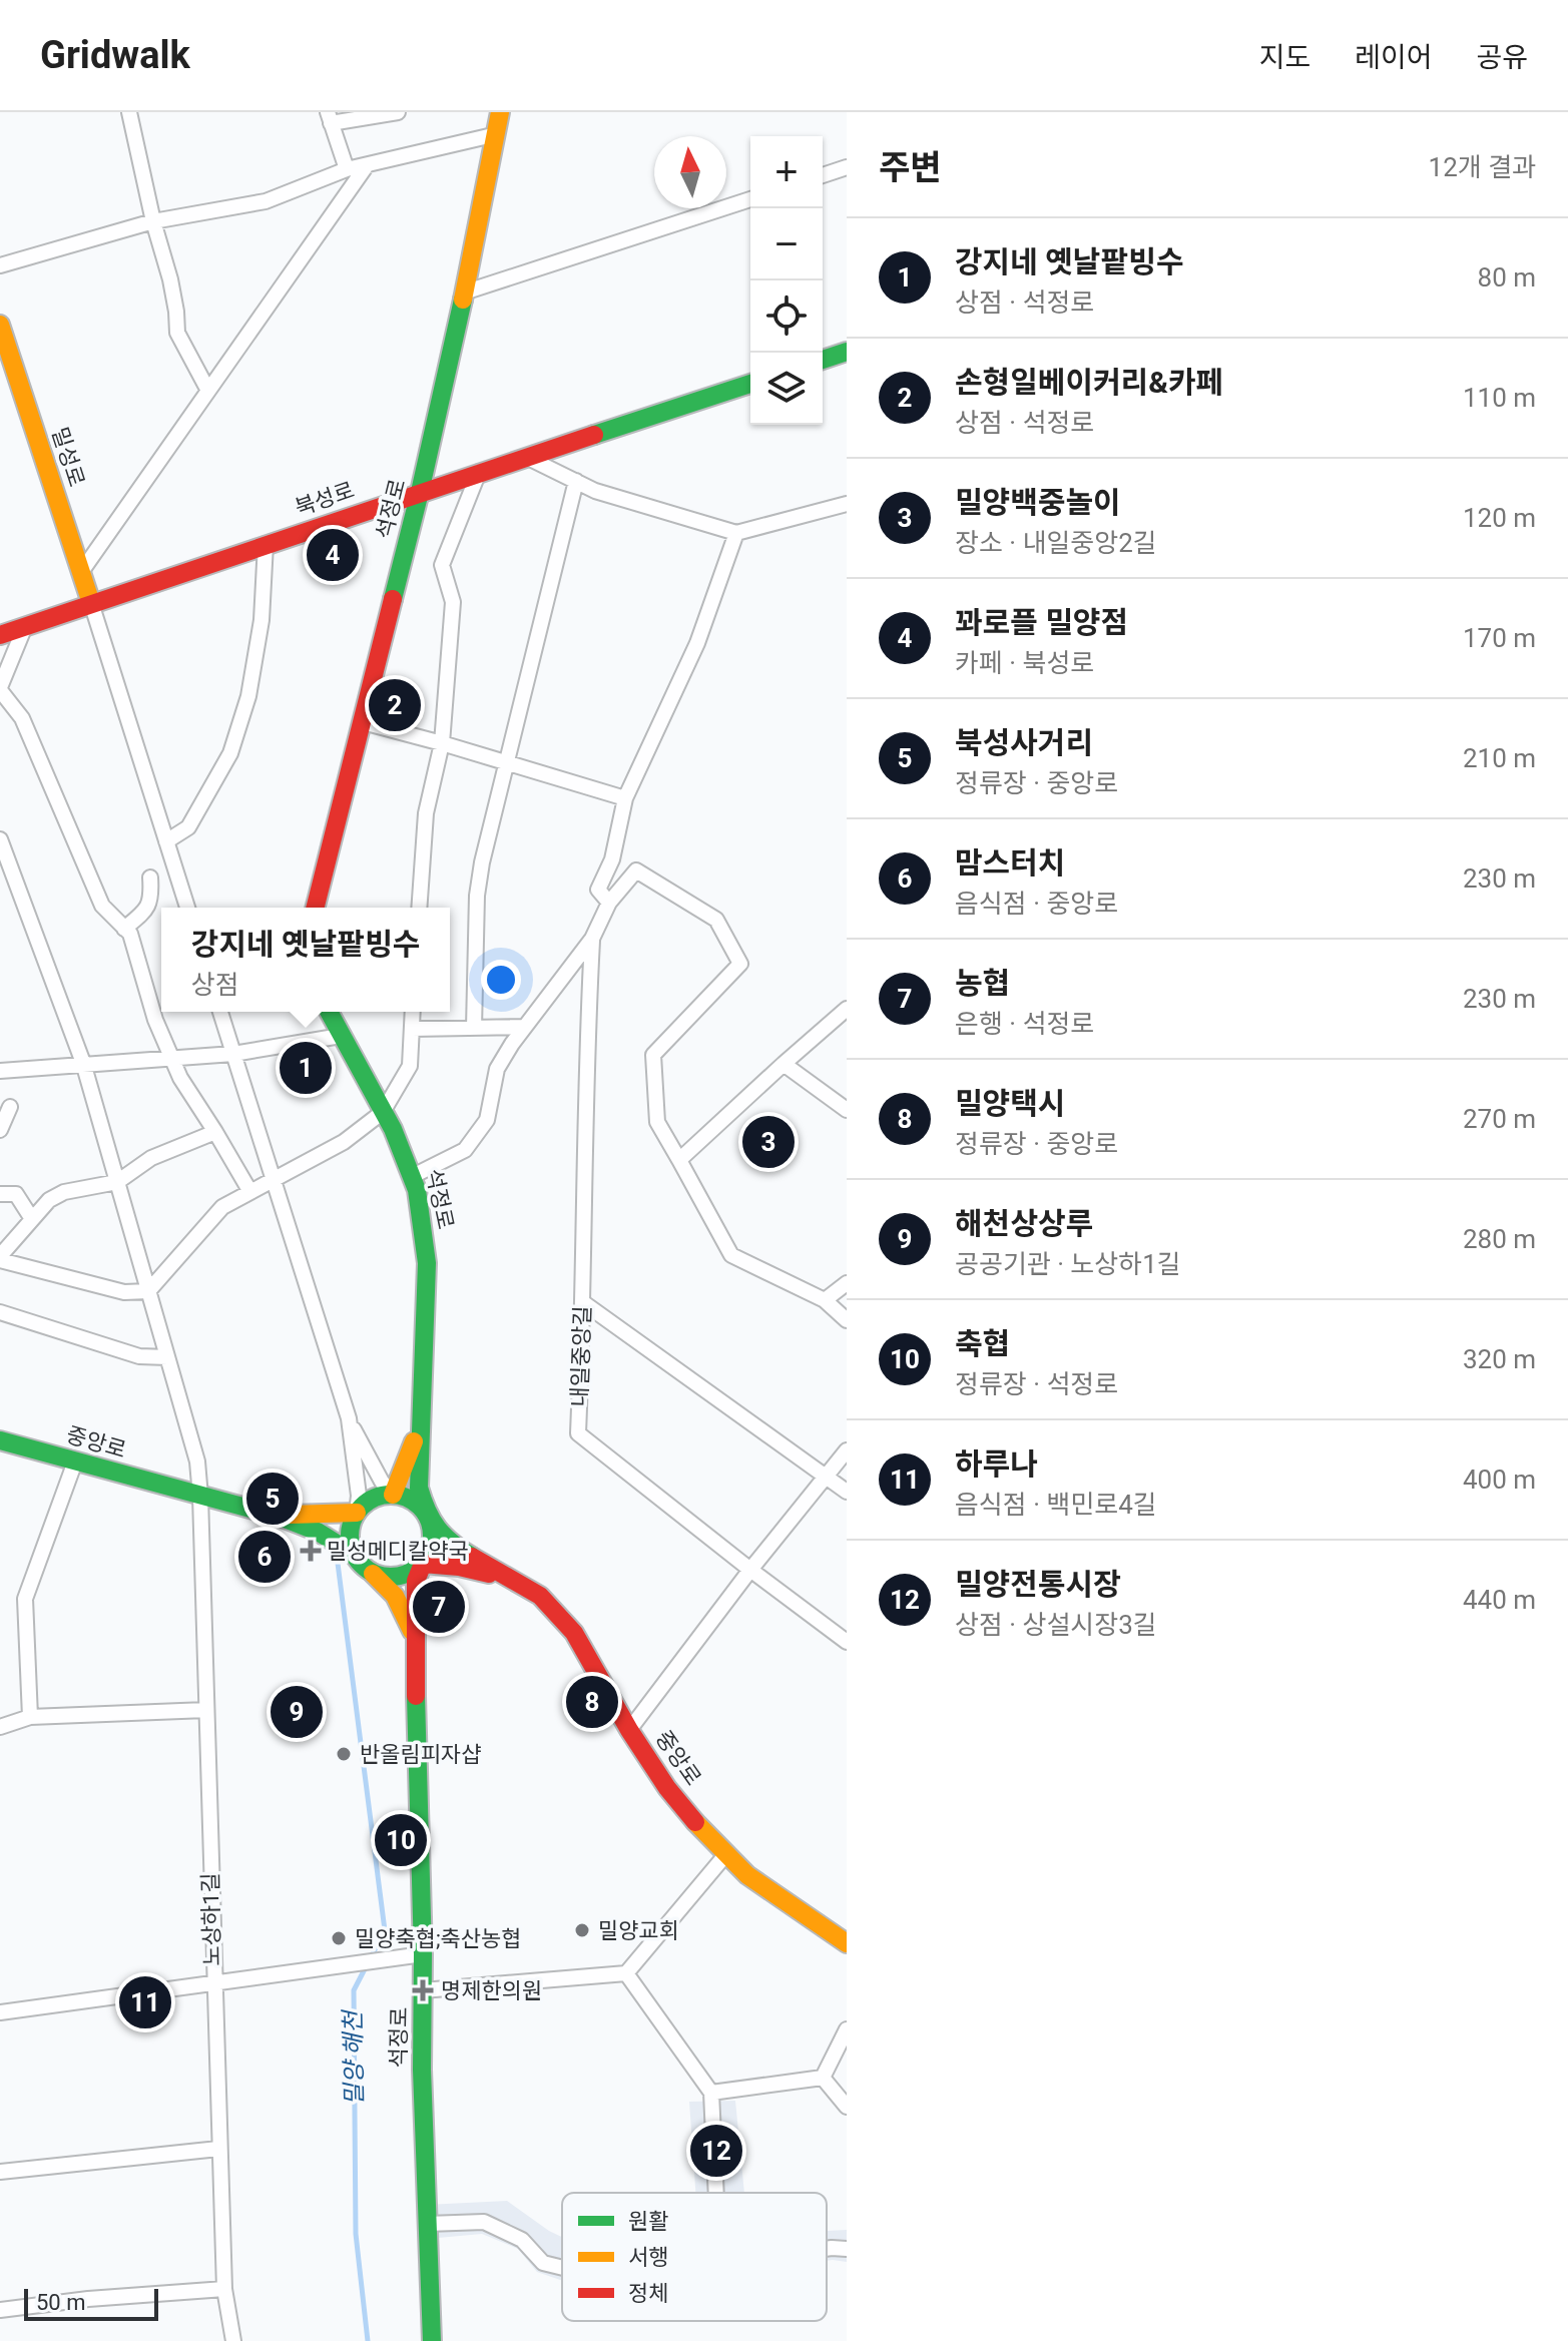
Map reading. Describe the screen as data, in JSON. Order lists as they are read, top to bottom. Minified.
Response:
{"streets":{"street":["밀성로","북성로","석정로","내일중앙길","중앙로","노상하1길"]},"crossings":[["밀성로","북성로"],["북성로","석정로"],["중앙로","노상하1길"]],"water":["밀양 해천"],"places":{"health":["밀성메디칼약국","명제한의원"],"other":["반올림피자샵","밀양교회","밀양축협;축산농협"]},"legend":["원활","서행","정체"],"scale_bar":"50 m","north":"top","page":{"header":"Gridwalk","nav":["지도","레이어","공유"],"heading":["주변","12개 결과"],"map_buttons":["+","−"],"list":[{"mark":"1","name":"강지네 옛날팥빙수","note":"상점 · 석정로","value":"80 m"},{"mark":"2","name":"손형일베이커리&카페","note":"상점 · 석정로","value":"110 m"},{"mark":"3","name":"밀양백중놀이","note":"장소 · 내일중앙2길","value":"120 m"},{"mark":"4","name":"꽈로플 밀양점","note":"카페 · 북성로","value":"170 m"},{"mark":"5","name":"북성사거리","note":"정류장 · 중앙로","value":"210 m"},{"mark":"6","name":"맘스터치","note":"음식점 · 중앙로","value":"230 m"},{"mark":"7","name":"농협","note":"은행 · 석정로","value":"230 m"},{"mark":"8","name":"밀양택시","note":"정류장 · 중앙로","value":"270 m"},{"mark":"9","name":"해천상상루","note":"공공기관 · 노상하1길","value":"280 m"},{"mark":"10","name":"축협","note":"정류장 · 석정로","value":"320 m"},{"mark":"11","name":"하루나","note":"음식점 · 백민로4길","value":"400 m"},{"mark":"12","name":"밀양전통시장","note":"상점 · 상설시장3길","value":"440 m"}],"pins":["4","2","1","3","5","6","7","8","9","10","11","12"],"popup":["강지네 옛날팥빙수","상점"],"scale":"50 m"}}
